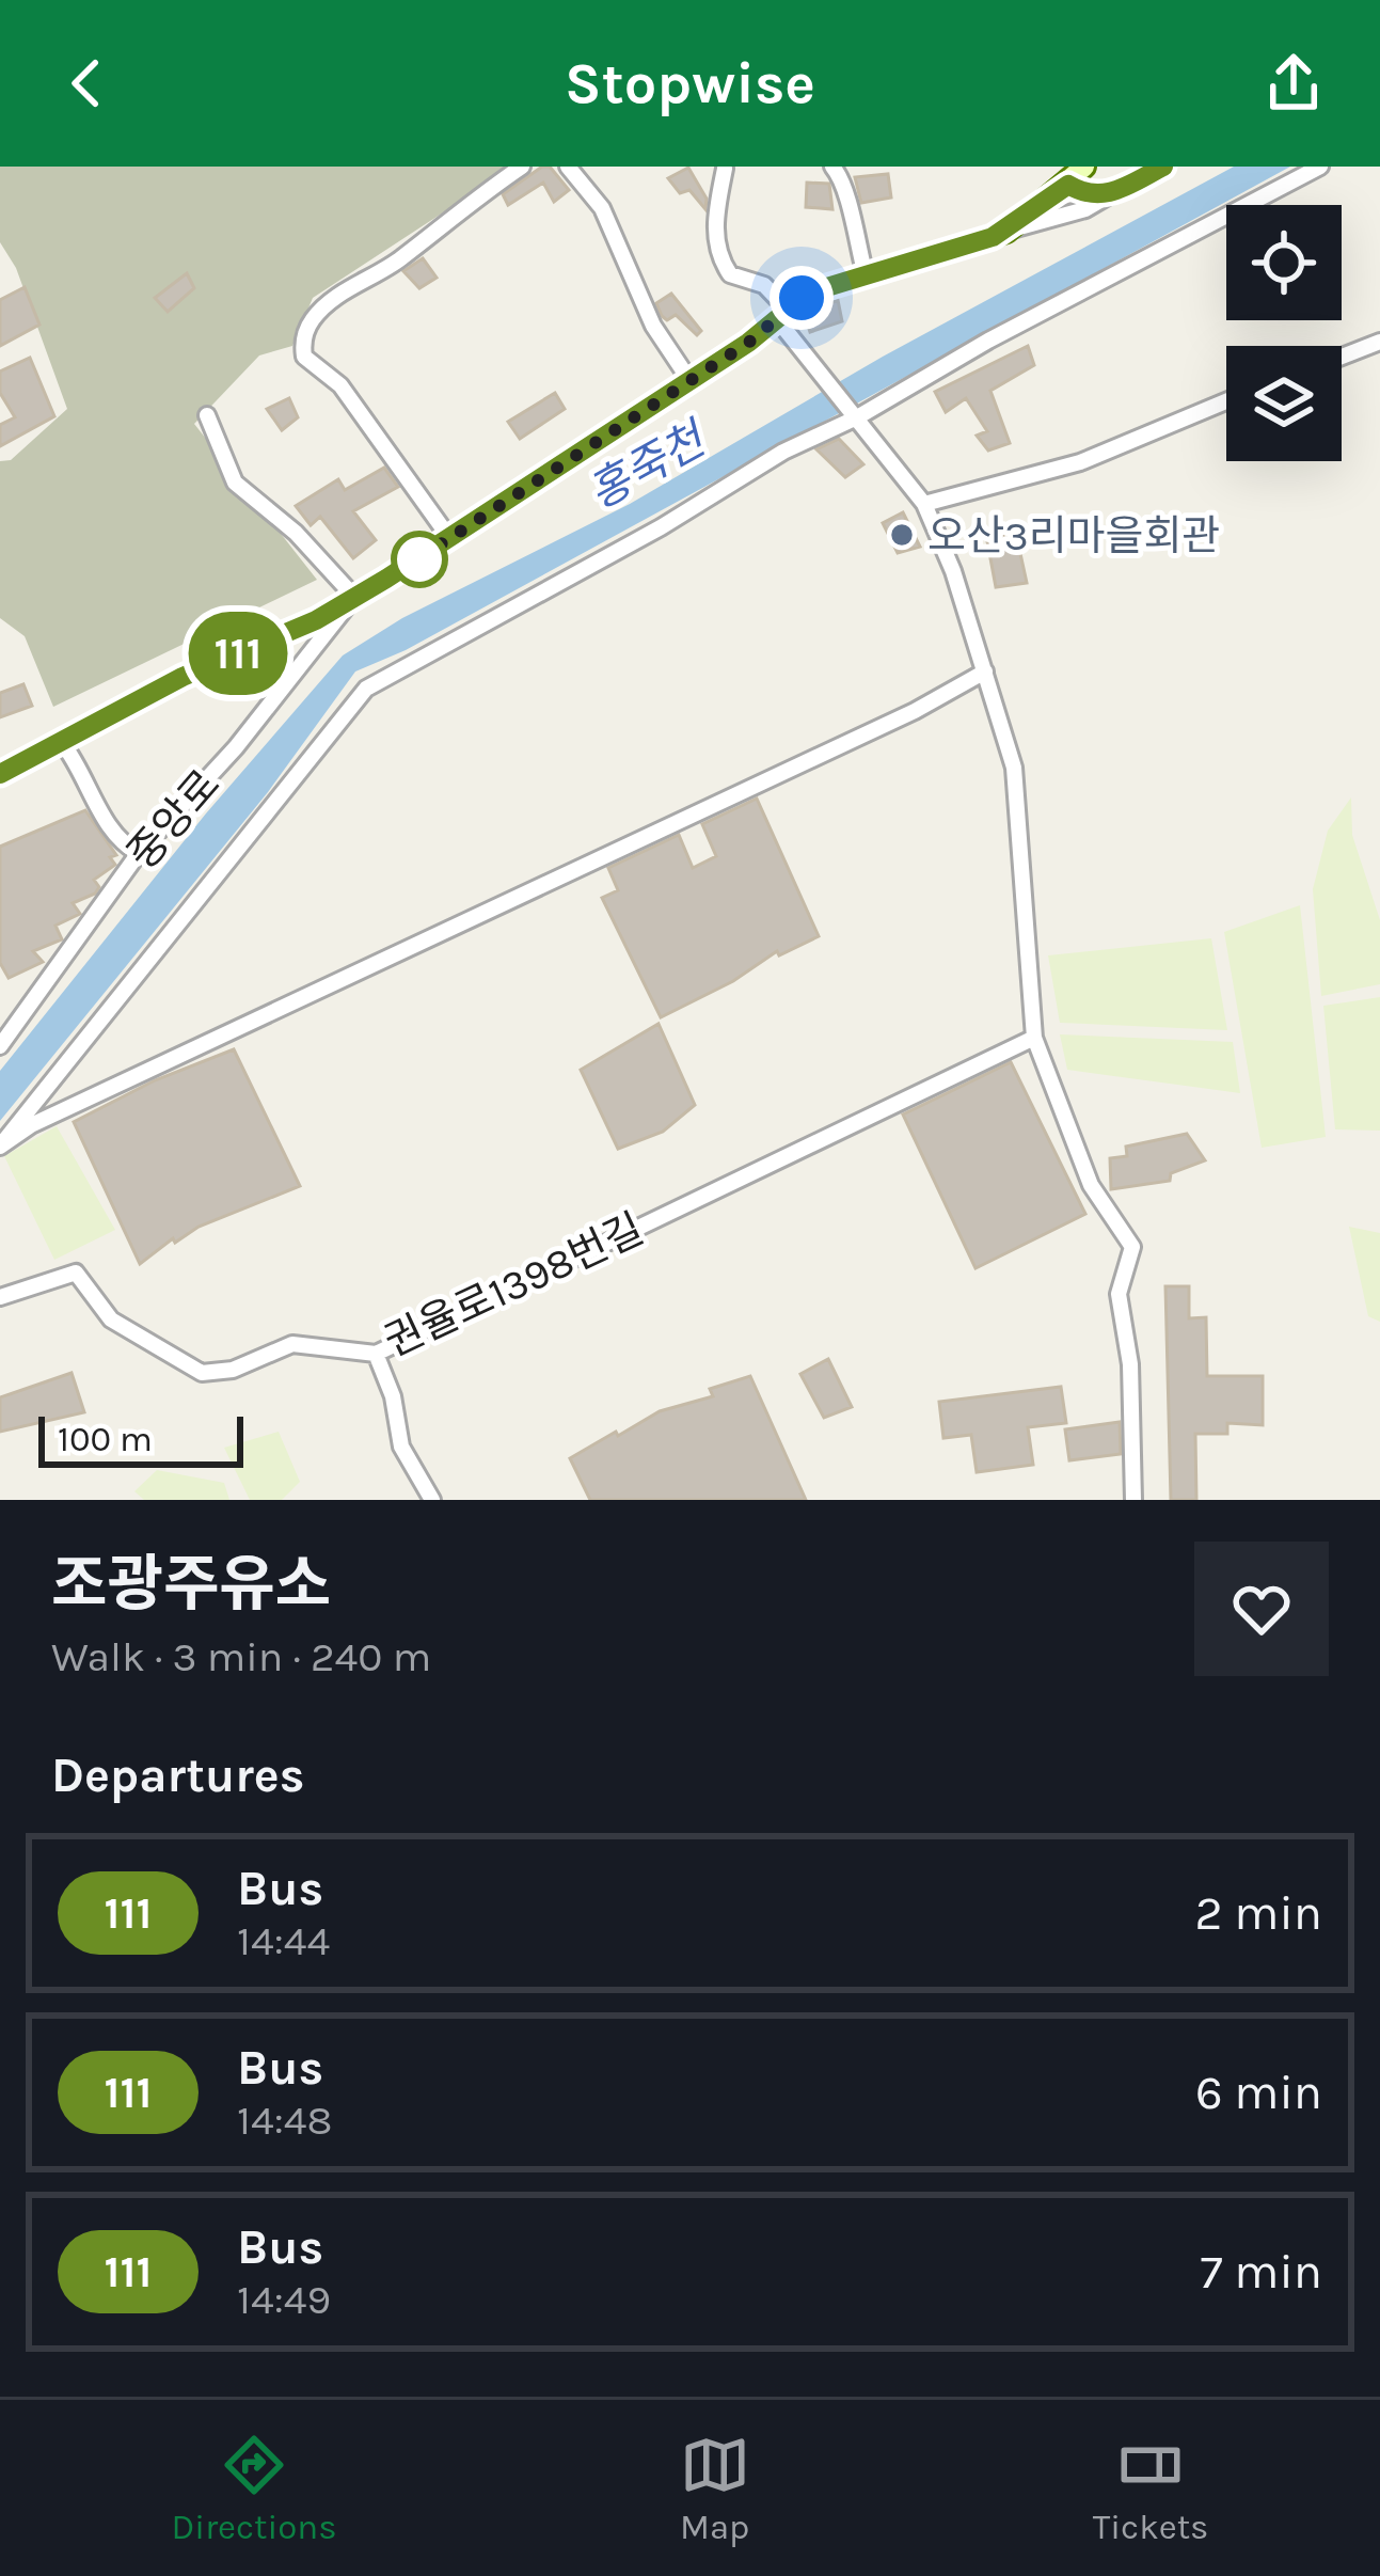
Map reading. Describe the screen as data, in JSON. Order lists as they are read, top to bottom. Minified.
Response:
{"streets":{"street":["중앙로","권율로1398번길"]},"water":["홍죽천"],"places":["오산3리마을회관"],"lines":["bus line 111"],"scale_bar":"100 m","page":{"header":"Stopwise","on_map":"111","scale":"100 m","heading":[["조광주유소","Walk · 3 min · 240 m"],"Departures"],"list":[{"mark":"111","name":"Bus","note":"14:44","value":"2 min"},{"mark":"111","name":"Bus","note":"14:48","value":"6 min"},{"mark":"111","name":"Bus","note":"14:49","value":"7 min"}],"tabs":["Directions","Map","Tickets"]}}
